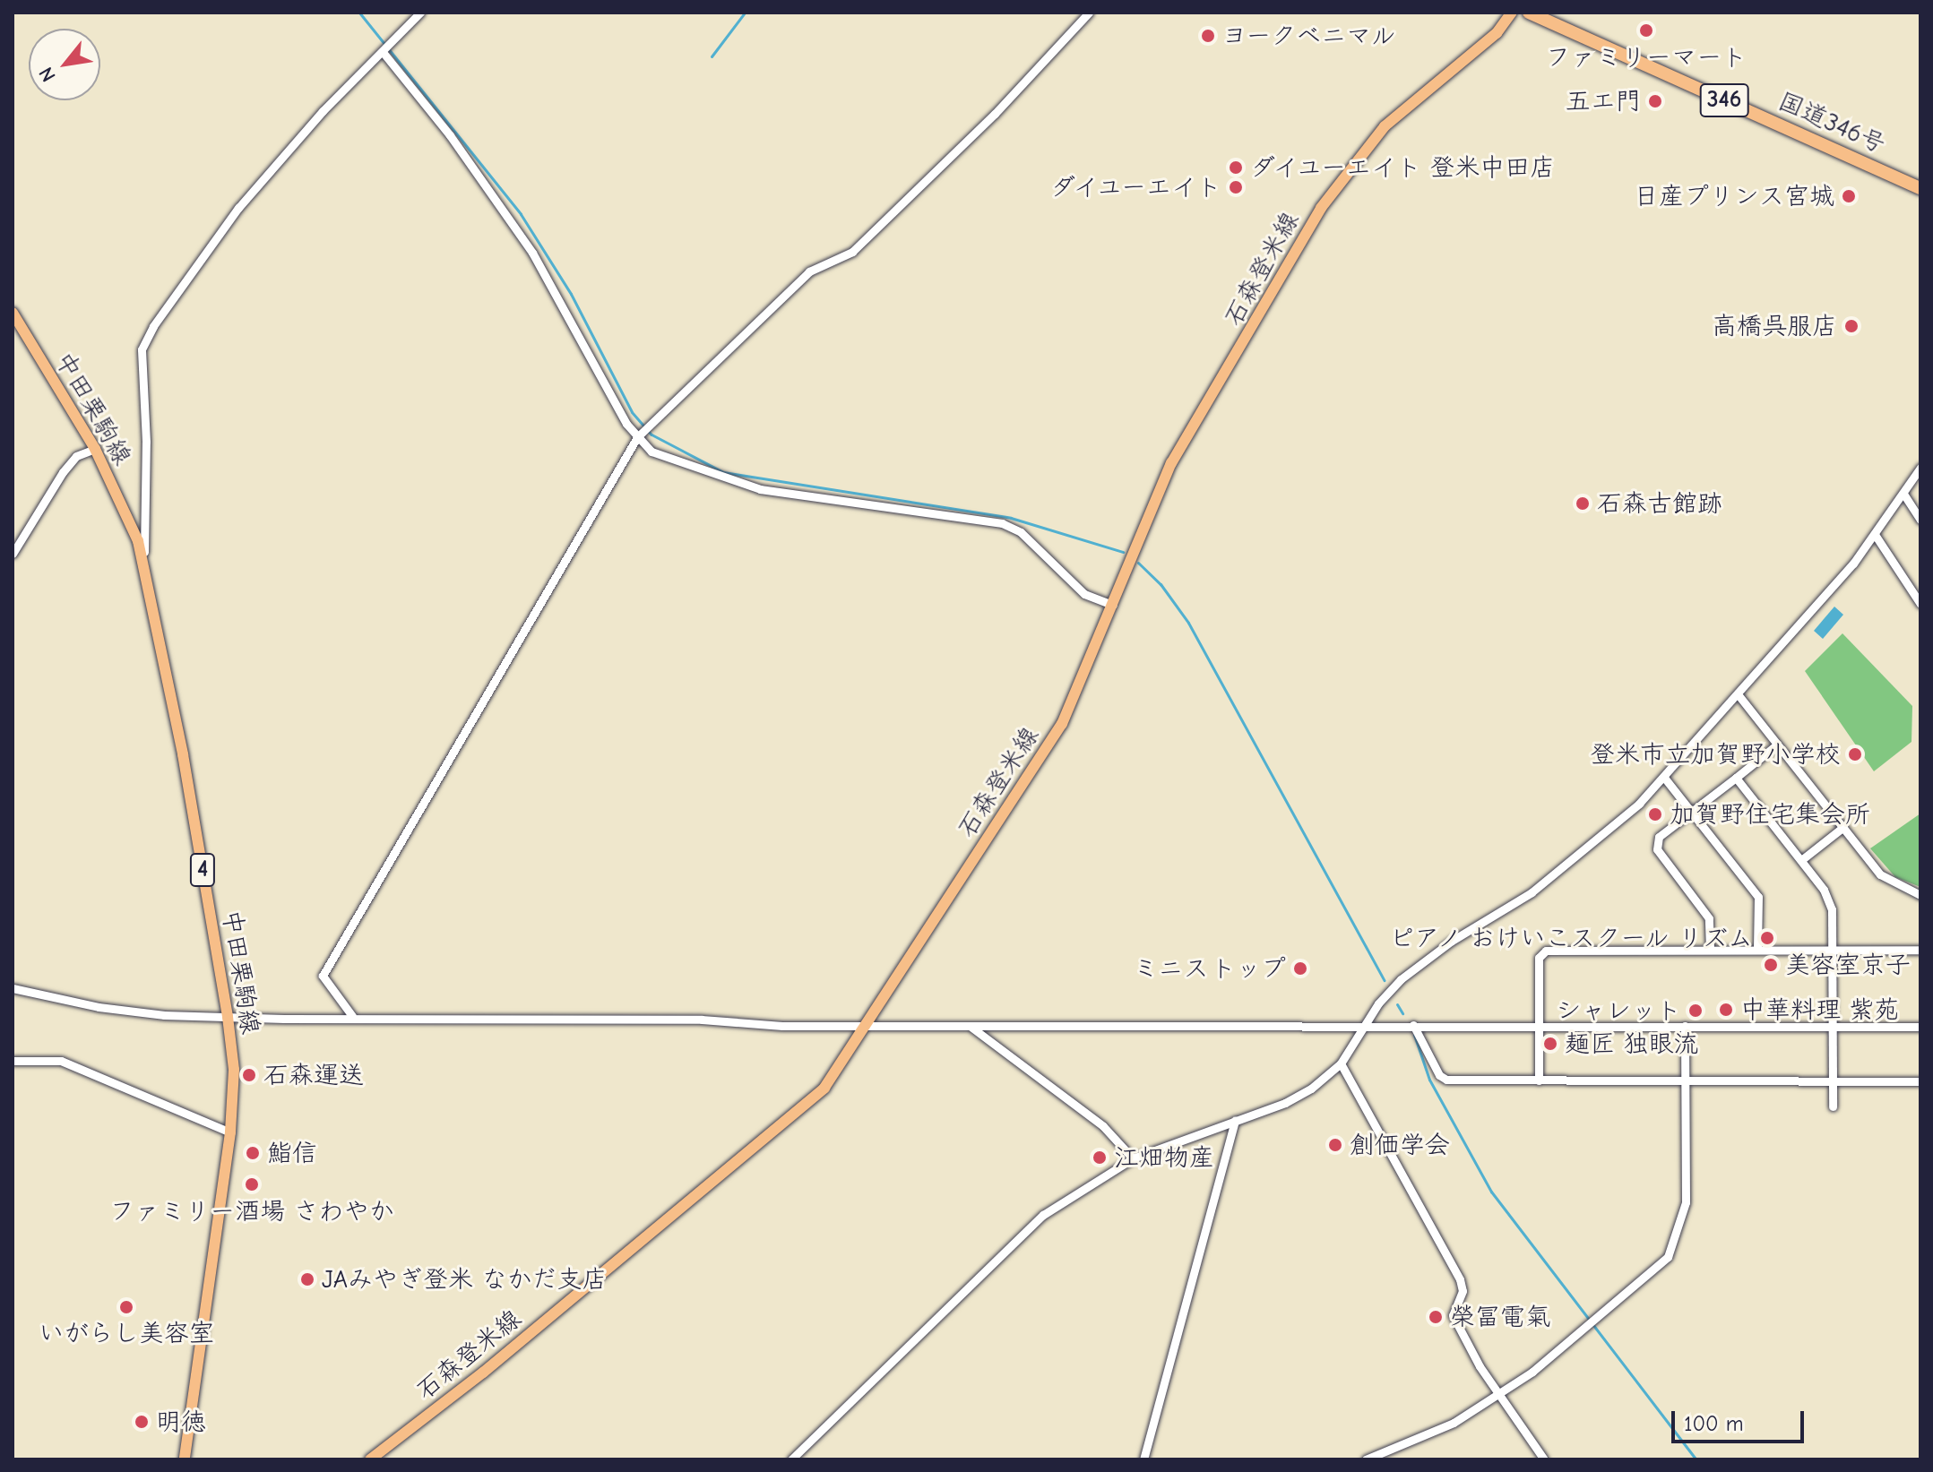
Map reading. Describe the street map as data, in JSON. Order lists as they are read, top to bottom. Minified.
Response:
{"streets":{"highway":["346","国道346号"],"main road":["石森登米線","中田栗駒線","4"]},"places":["ファミリーマート","ヨークベニマル","五エ門","ダイユーエイト 登米中田店","ダイユーエイト","日産プリンス宮城","高橋呉服店","石森古館跡","登米市立加賀野小学校","加賀野住宅集会所","ピアノ おけいこスクール リズム","美容室京子","ミニストップ","中華料理 紫苑","シャレット","麺匠 独眼流","石森運送","創価学会","鮨信","江畑物産","ファミリー酒場 さわやか","JAみやぎ登米 なかだ支店","いがらし美容室","榮冨電氣","明徳"],"scale_bar":"100 m","north":"bottom left"}
